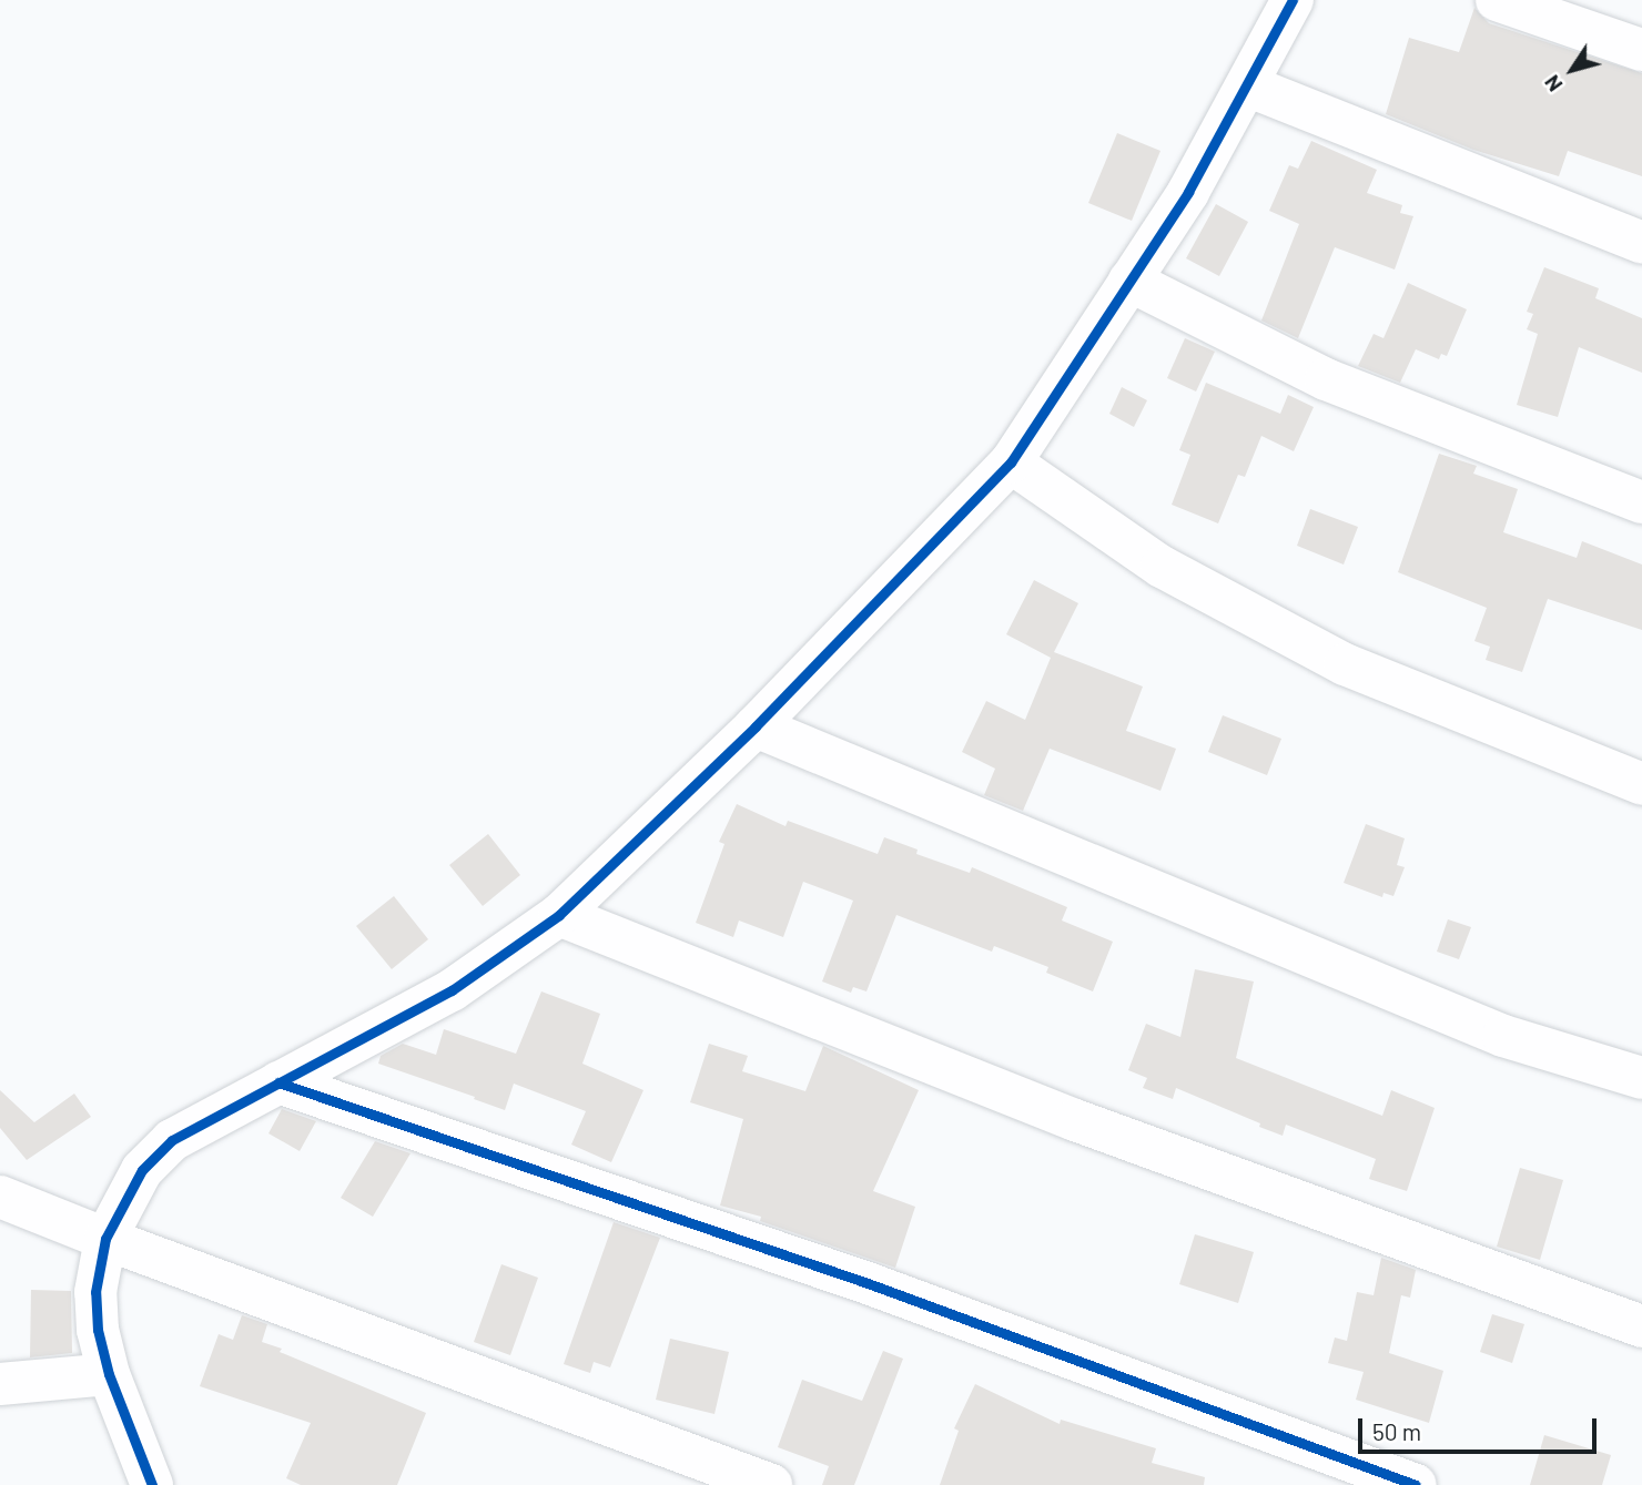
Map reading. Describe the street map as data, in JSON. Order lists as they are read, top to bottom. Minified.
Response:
{"scale_bar":"50 m","north":"bottom left"}
